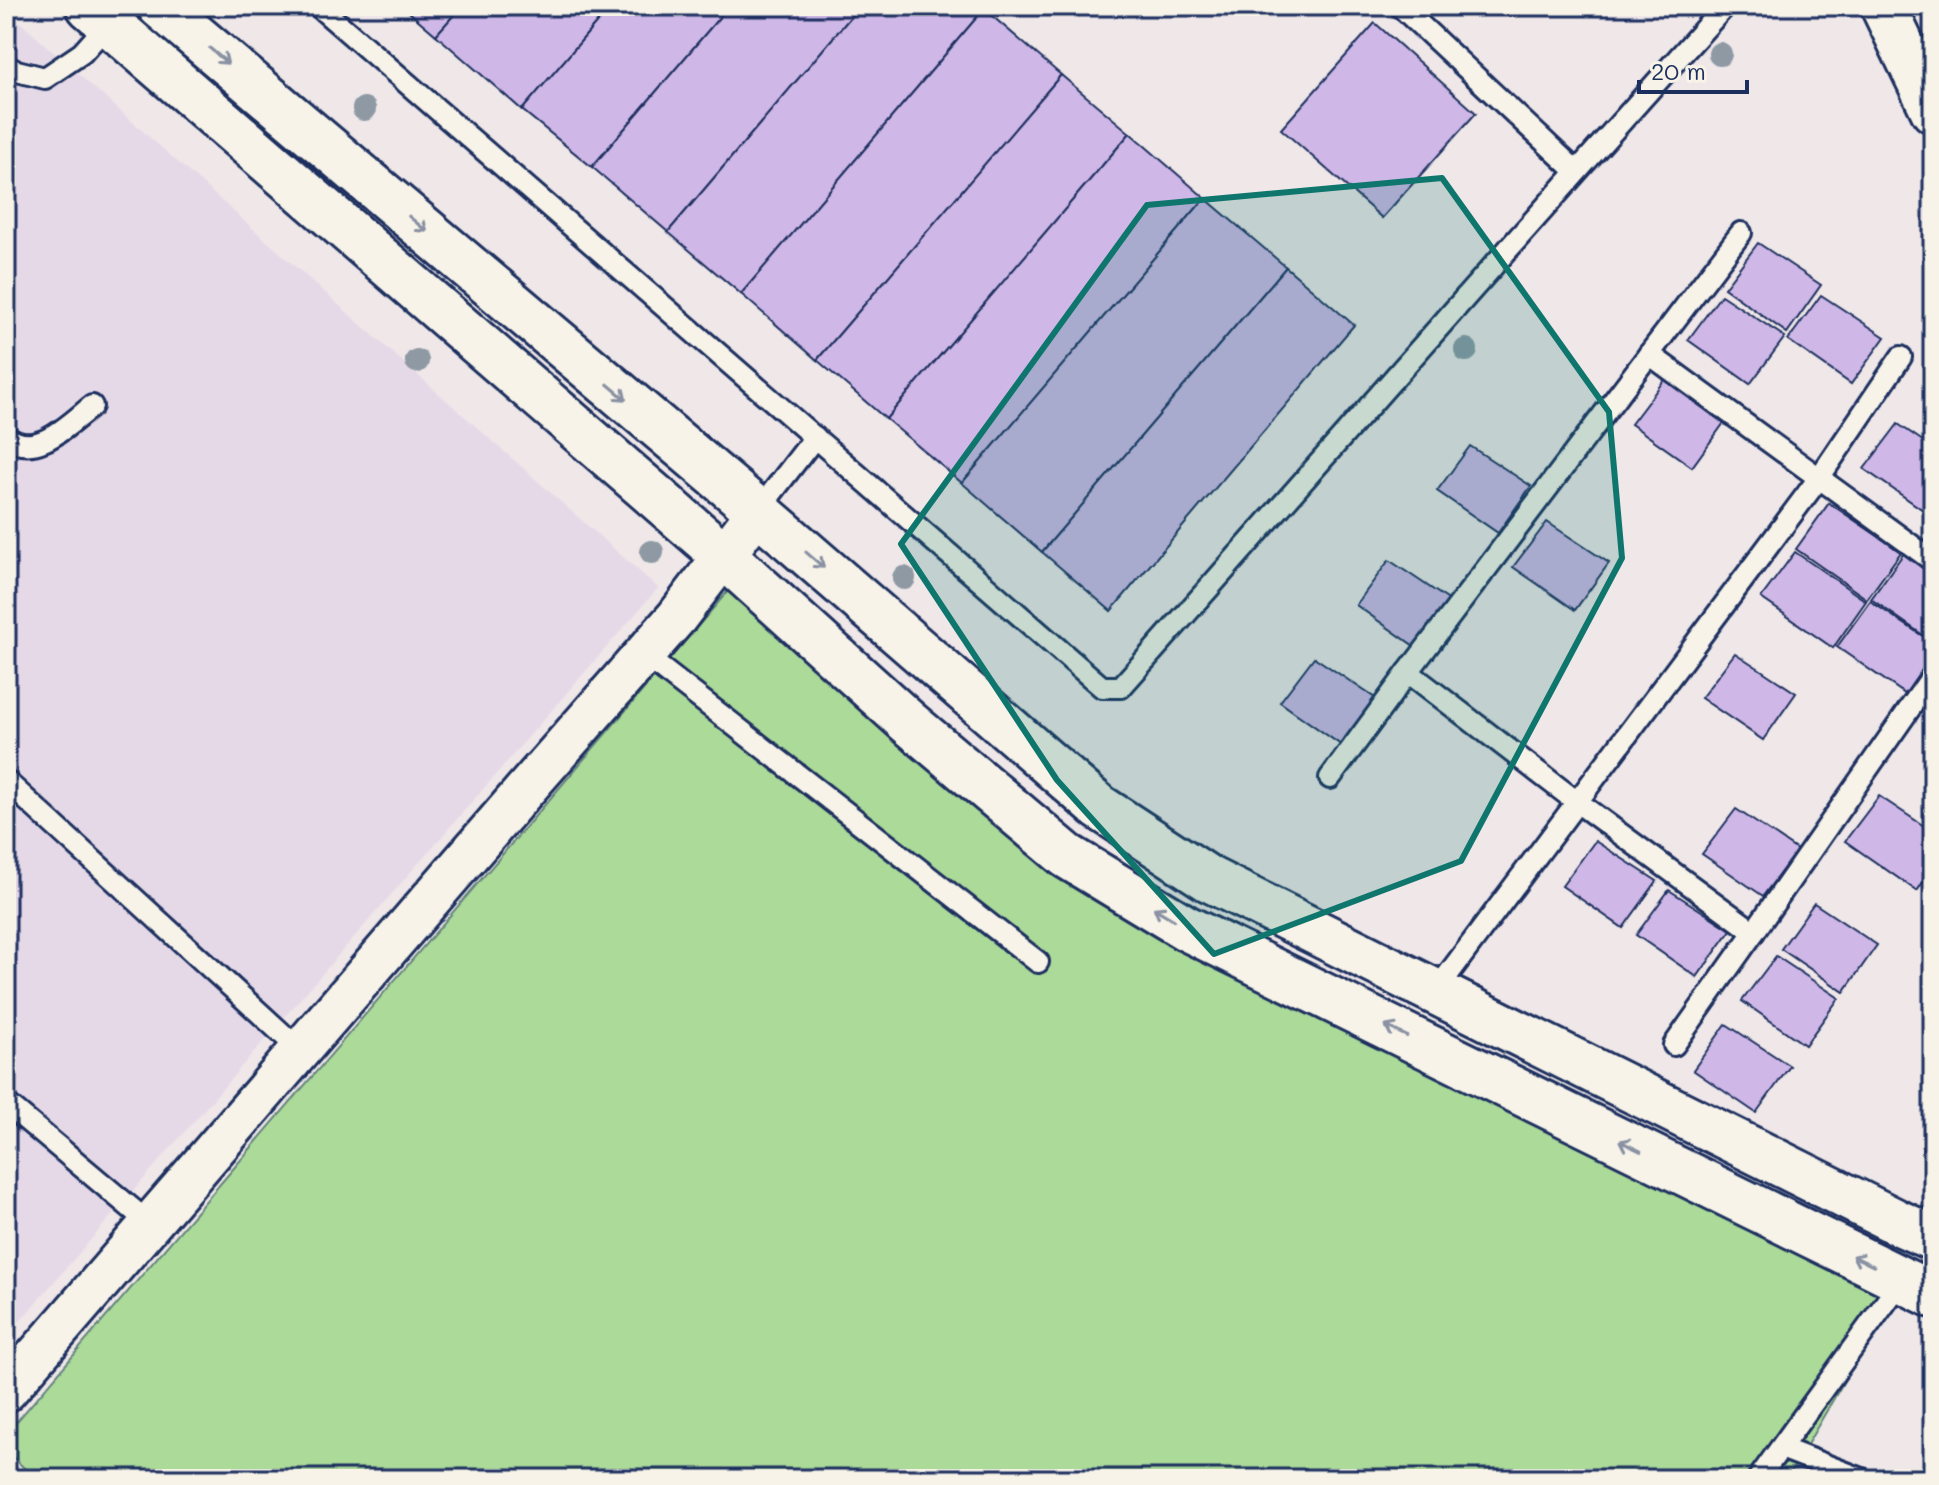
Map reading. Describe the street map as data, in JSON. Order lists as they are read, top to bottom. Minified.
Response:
{"scale_bar":"20 m"}
